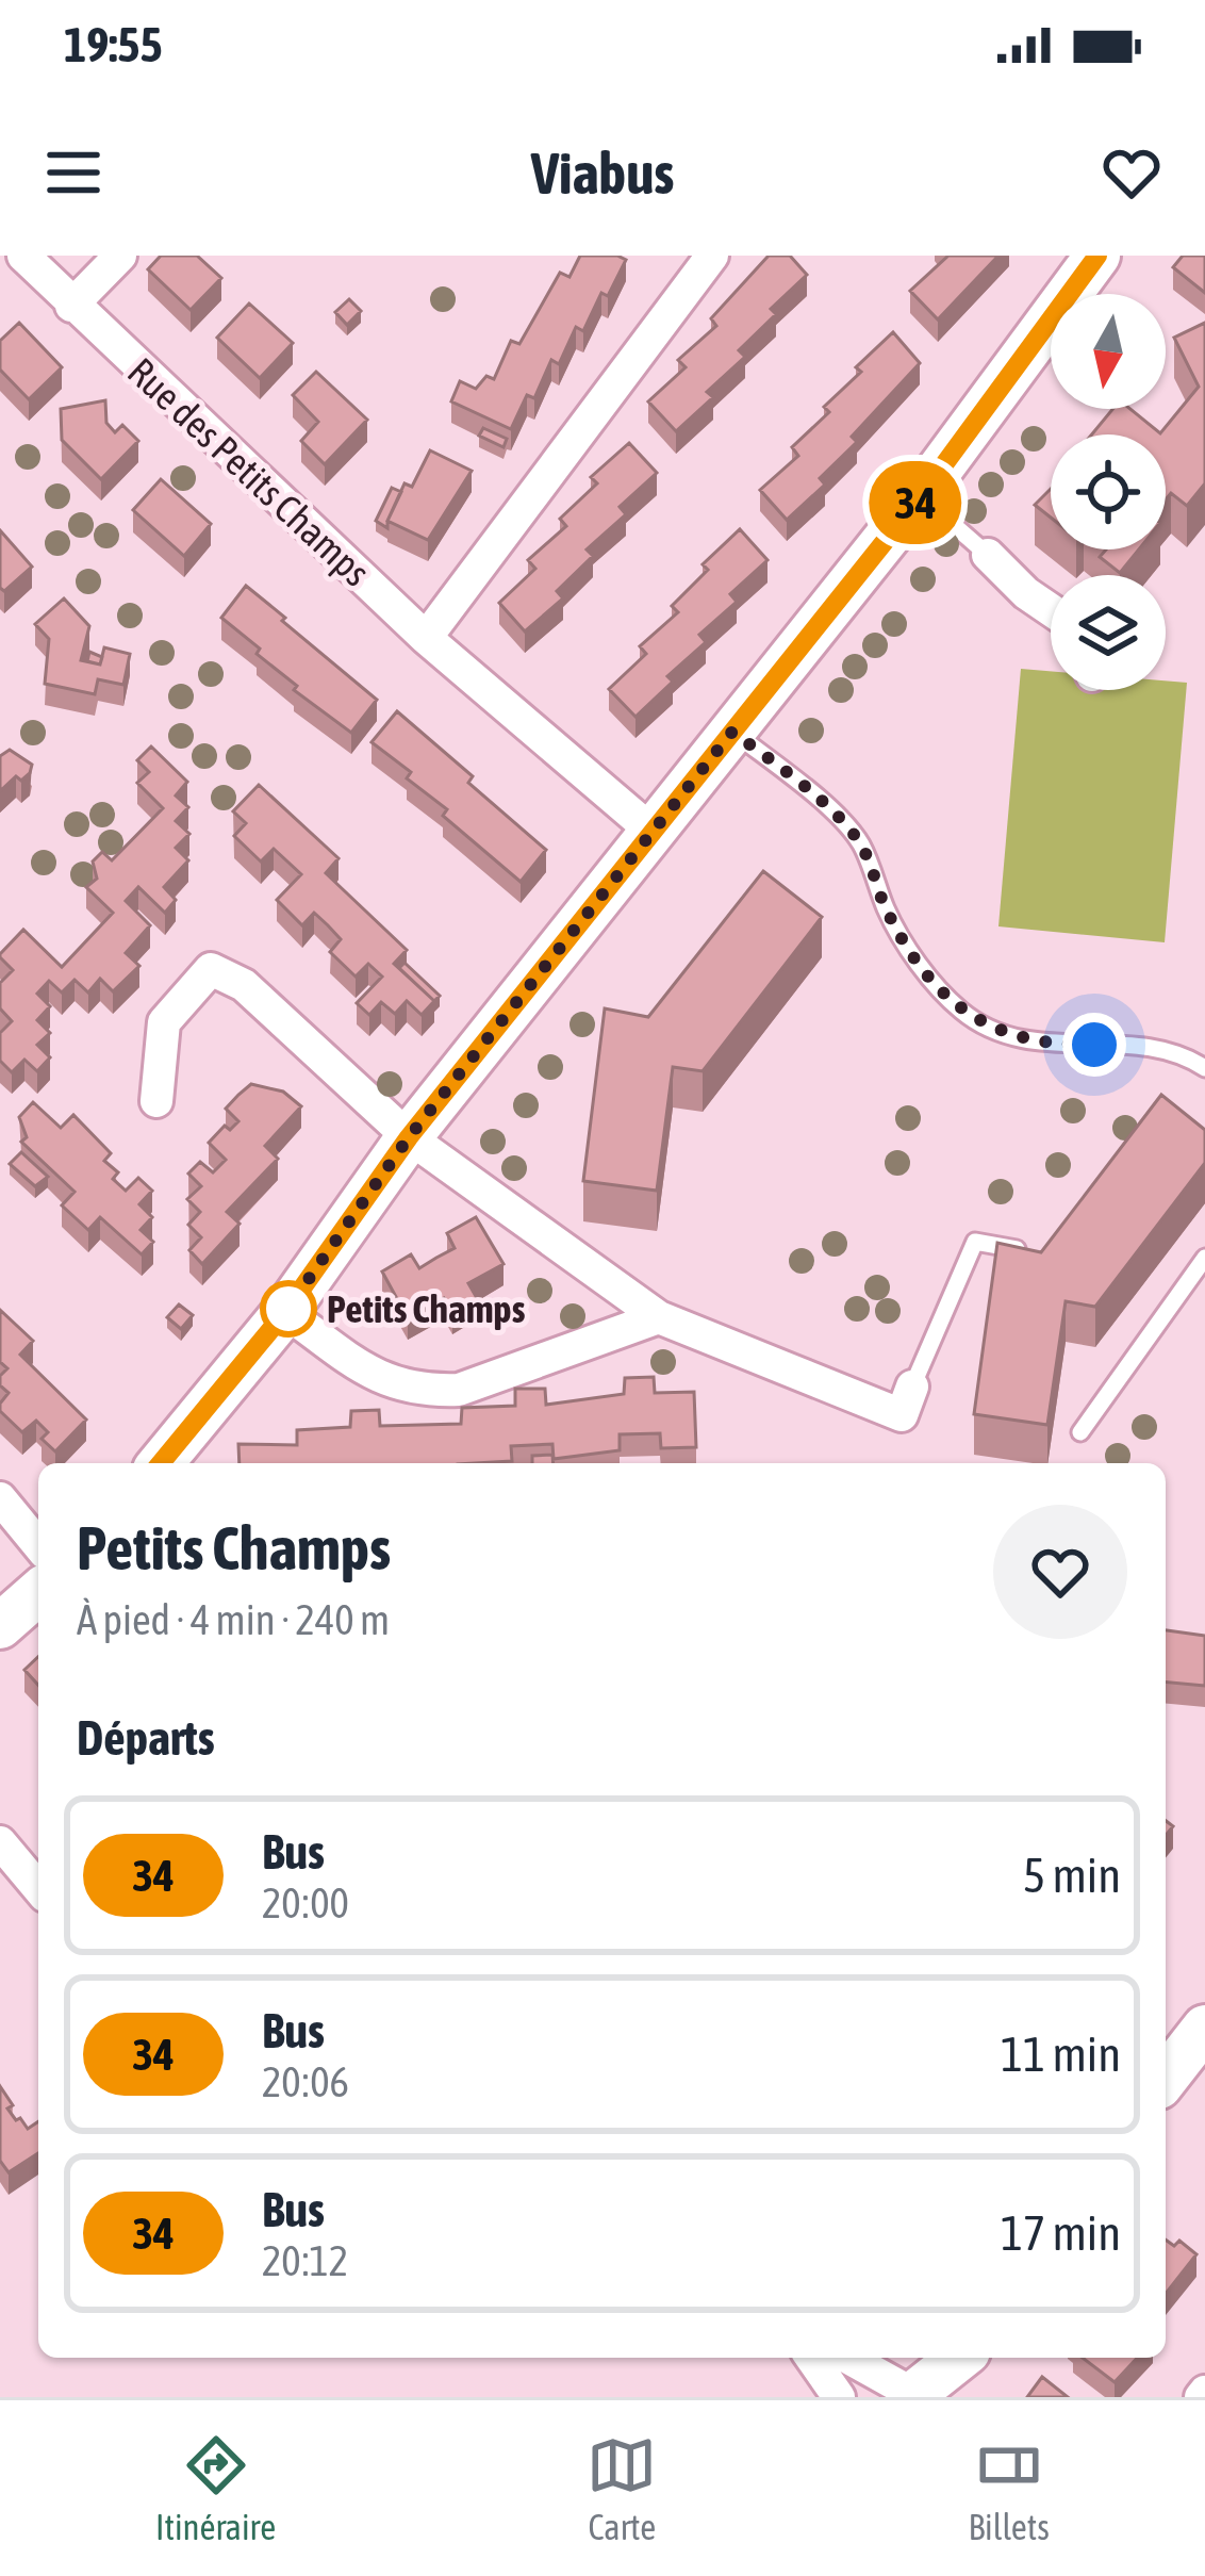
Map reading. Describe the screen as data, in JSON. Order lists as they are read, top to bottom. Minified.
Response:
{"streets":{"street":["Rue des Petits Champs"]},"places":["Petits Champs"],"lines":["bus line 34"],"north":"bottom","page":{"status":"19:55","header":"Viabus","on_map":"34","heading":[["Petits Champs","À pied · 4 min · 240 m"],"Départs"],"list":[{"mark":"34","name":"Bus","note":"20:00","value":"5 min"},{"mark":"34","name":"Bus","note":"20:06","value":"11 min"},{"mark":"34","name":"Bus","note":"20:12","value":"17 min"}],"tabs":["Itinéraire","Carte","Billets"]}}
